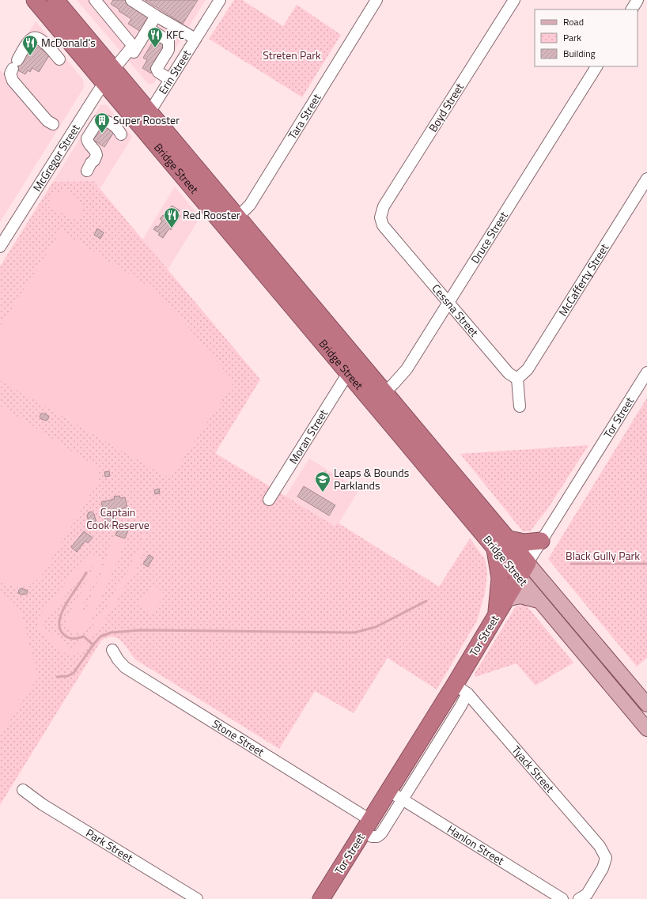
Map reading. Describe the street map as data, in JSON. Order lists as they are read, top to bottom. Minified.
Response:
{"streets":{"highway":["Bridge Street","Tor Street"],"street":["Erin Street","Boyd Street","Tara Street","McGregor Street","Druce Street","McCafferty Street","Cessna Street","Moran Street","Stone Street","Tyack Street","Hanlon Street","Park Street"]},"crossings":[["Erin Street","Bridge Street"],["Boyd Street","Cessna Street"],["Tara Street","Bridge Street"],["McGregor Street","Bridge Street"],["Bridge Street","Druce Street"],["Bridge Street","Tor Street"],["Bridge Street","Moran Street"],["Druce Street","Cessna Street"],["McCafferty Street","Cessna Street"],["Tor Street","Stone Street"],["Tor Street","Tyack Street"],["Tor Street","Hanlon Street"],["Stone Street","Hanlon Street"]],"parks":["Streten Park","Captain Cook Reserve","Black Gully Park"],"places":{"restaurant":["KFC","McDonald's","Red Rooster"],"building":["Super Rooster"],"school or university":["Leaps & Bounds Parklands"]},"legend":["Road","Park","Building"]}
